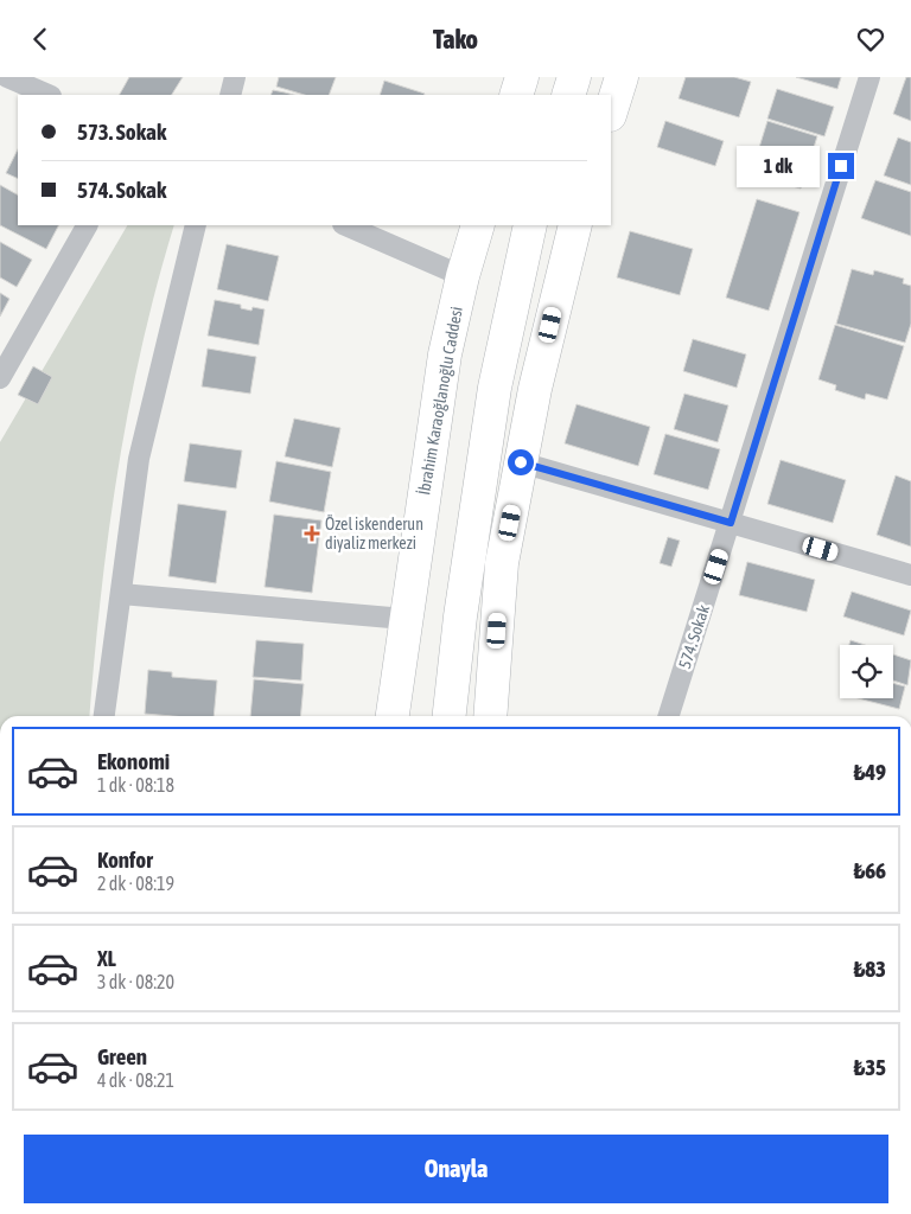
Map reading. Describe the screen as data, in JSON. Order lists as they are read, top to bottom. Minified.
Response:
{"streets":{"highway":["İbrahim Karaoğlanoğlu Caddesi"],"street":["574. Sokak"]},"places":{"health":["Özel iskenderun diyaliz merkezi"]},"page":{"header":"Tako","banner":["573. Sokak","574. Sokak"],"bubble":"1 dk","list":[{"name":"Ekonomi","note":"1 dk · 08:18","value":"₺49"},{"name":"Konfor","note":"2 dk · 08:19","value":"₺66"},{"name":"XL","note":"3 dk · 08:20","value":"₺83"},{"name":"Green","note":"4 dk · 08:21","value":"₺35"}],"buttons":"Onayla"}}
